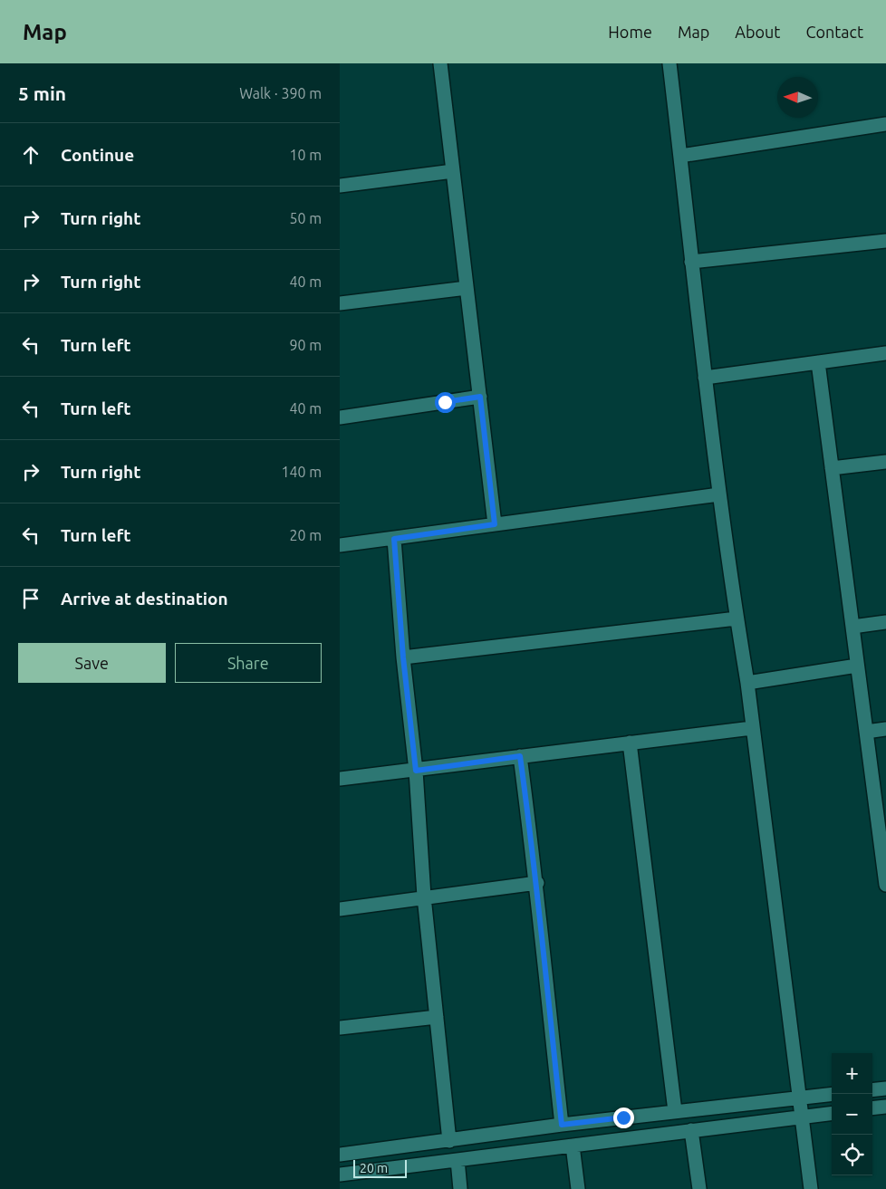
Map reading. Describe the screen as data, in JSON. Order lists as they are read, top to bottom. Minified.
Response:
{"scale_bar":"20 m","north":"left","page":{"header":"Map","nav":["Home","Map","About","Contact"],"heading":["5 min","Walk · 390 m"],"list":[["Continue","10 m"],["Turn right","50 m"],["Turn right","40 m"],["Turn left","90 m"],["Turn left","40 m"],["Turn right","140 m"],["Turn left","20 m"],"Arrive at destination"],"buttons":["Save","Share"],"map_buttons":["+","−"],"scale":"20 m"}}
